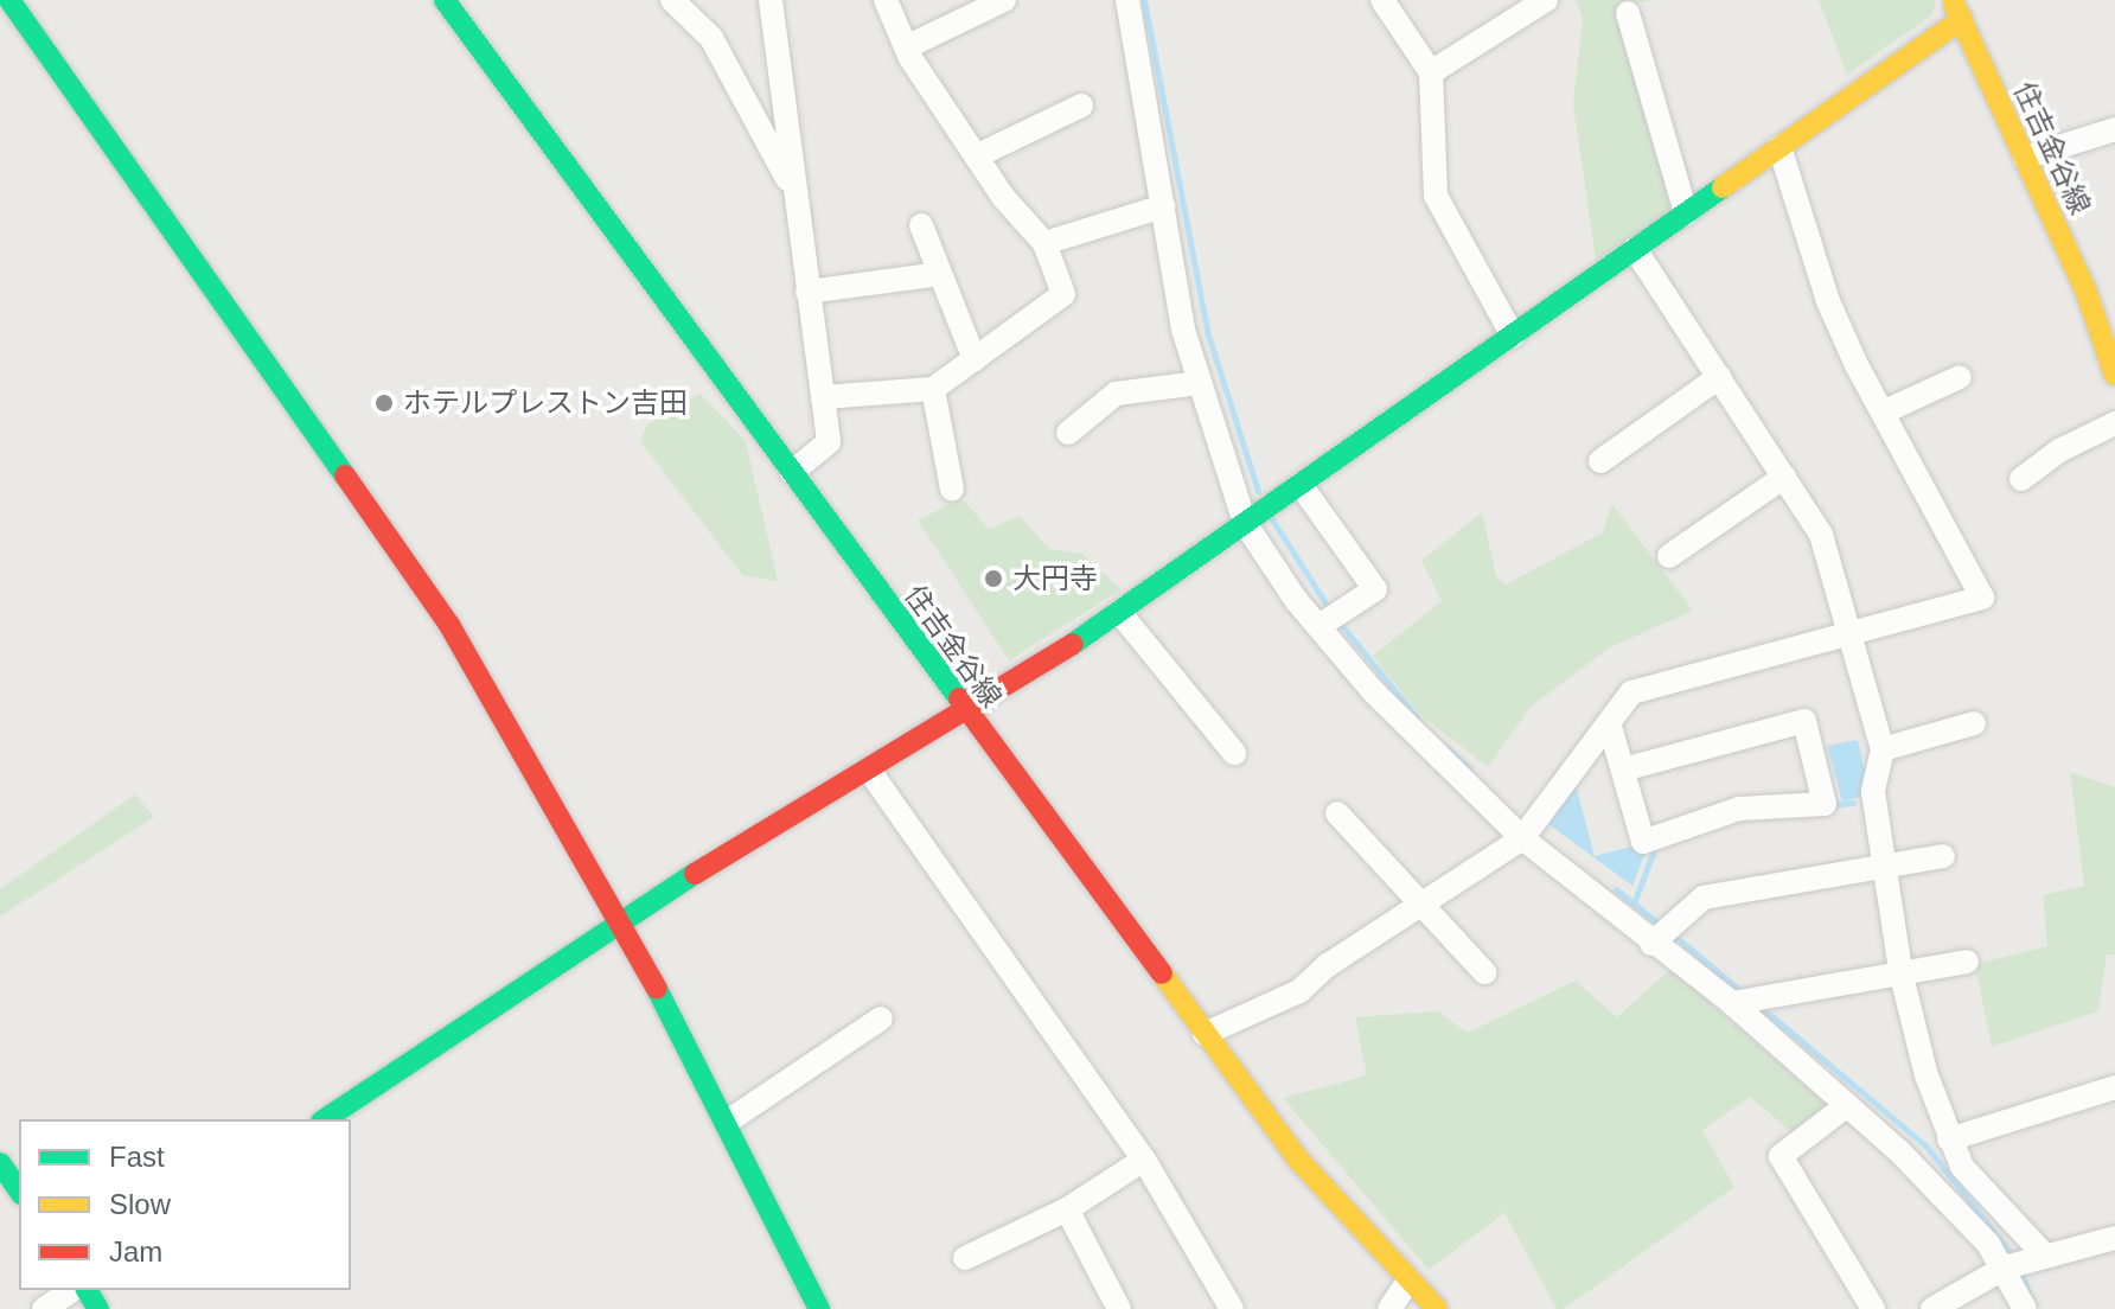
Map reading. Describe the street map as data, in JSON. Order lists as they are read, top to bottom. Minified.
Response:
{"streets":{"street":["住吉金谷線"]},"places":["ホテルプレストン吉田","大円寺"],"legend":["Fast","Slow","Jam"]}
